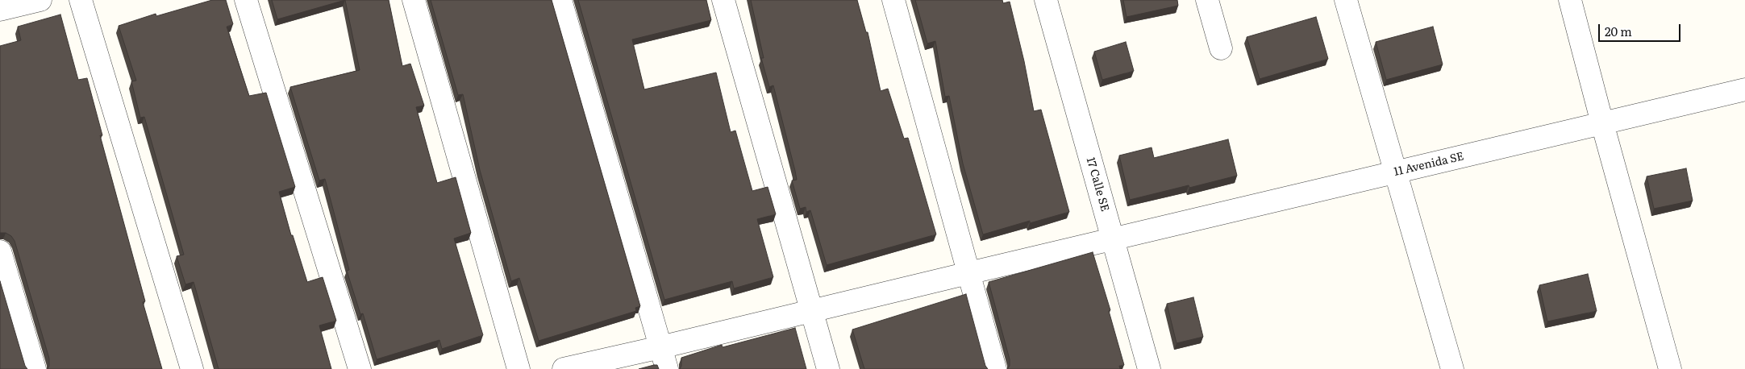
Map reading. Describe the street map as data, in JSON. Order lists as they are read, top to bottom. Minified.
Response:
{"streets":{"street":["11 Avenida SE","17 Calle SE"]},"crossings":[["11 Avenida SE","17 Calle SE"]],"scale_bar":"20 m"}
